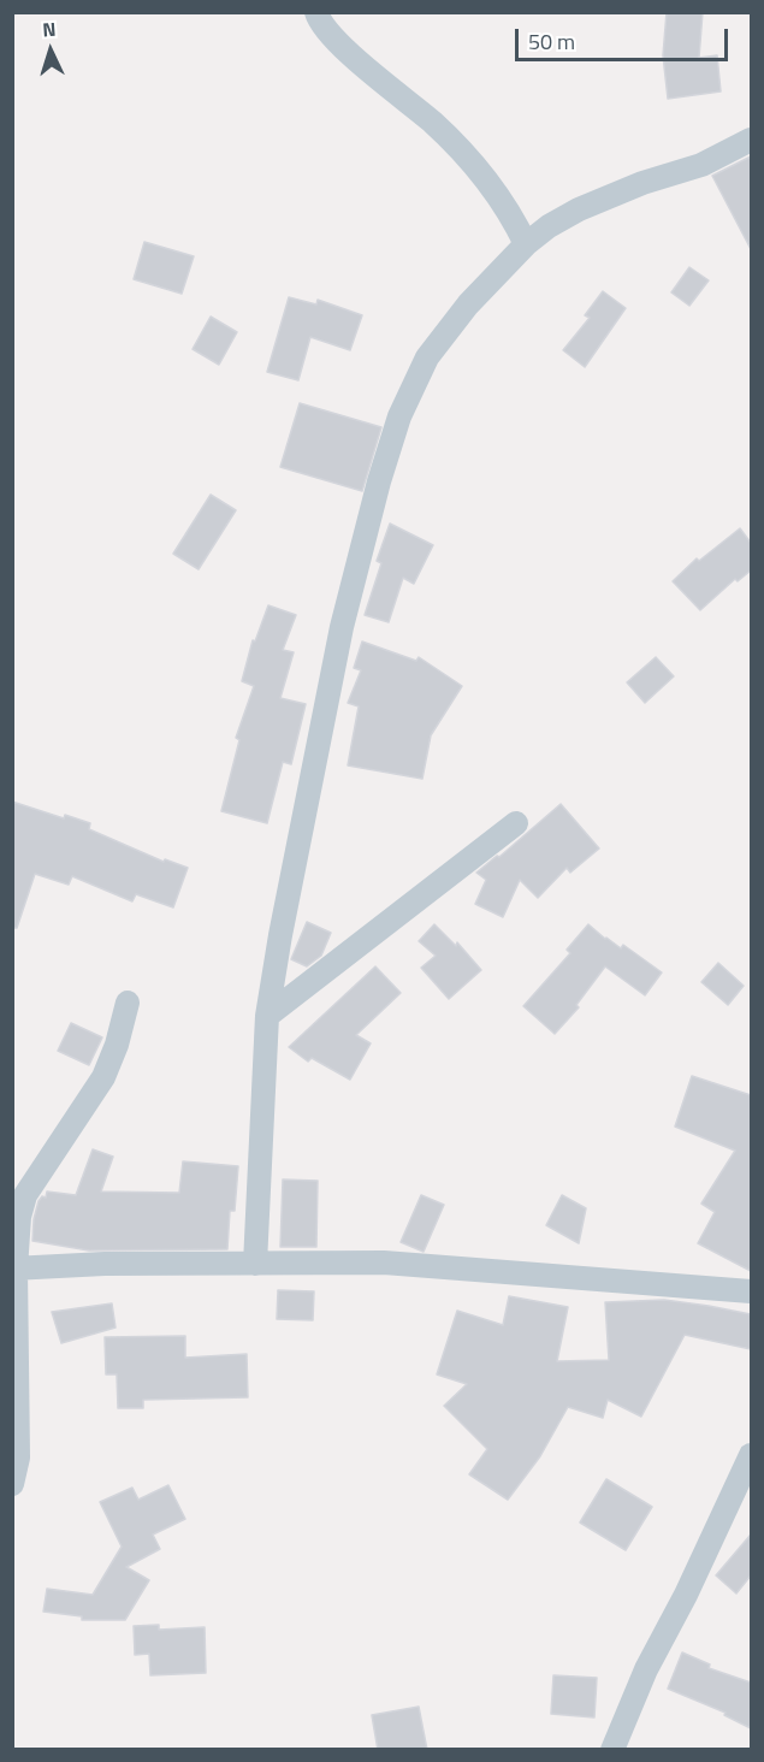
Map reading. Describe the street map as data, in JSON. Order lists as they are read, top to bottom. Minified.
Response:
{"scale_bar":"50 m","north":"top"}
